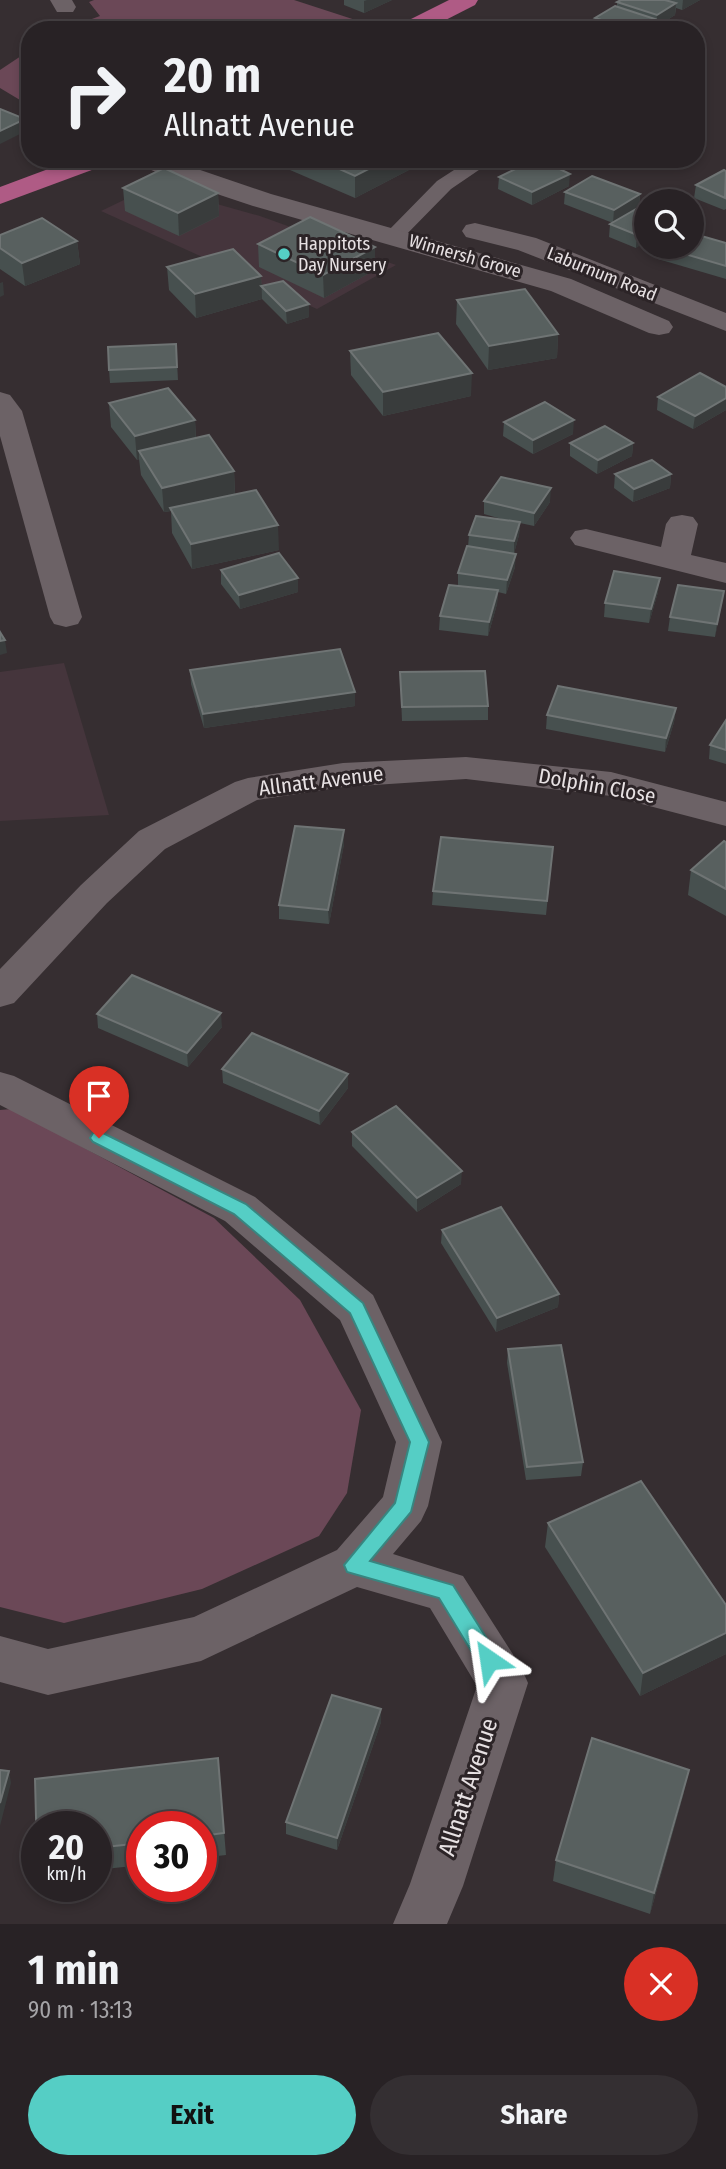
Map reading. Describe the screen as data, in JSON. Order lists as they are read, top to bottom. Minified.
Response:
{"streets":{"street":["Winnersh Grove","Laburnum Road","Allnatt Avenue","Dolphin Close"]},"crossings":[["Allnatt Avenue","Dolphin Close"]],"places":["Happitots Day Nursery"],"page":{"turn":["20 m","Allnatt Avenue"],"speed":"20 km/h","limit":"30","heading":["1 min","90 m · 13:13"],"buttons":["Exit","Share"]}}
